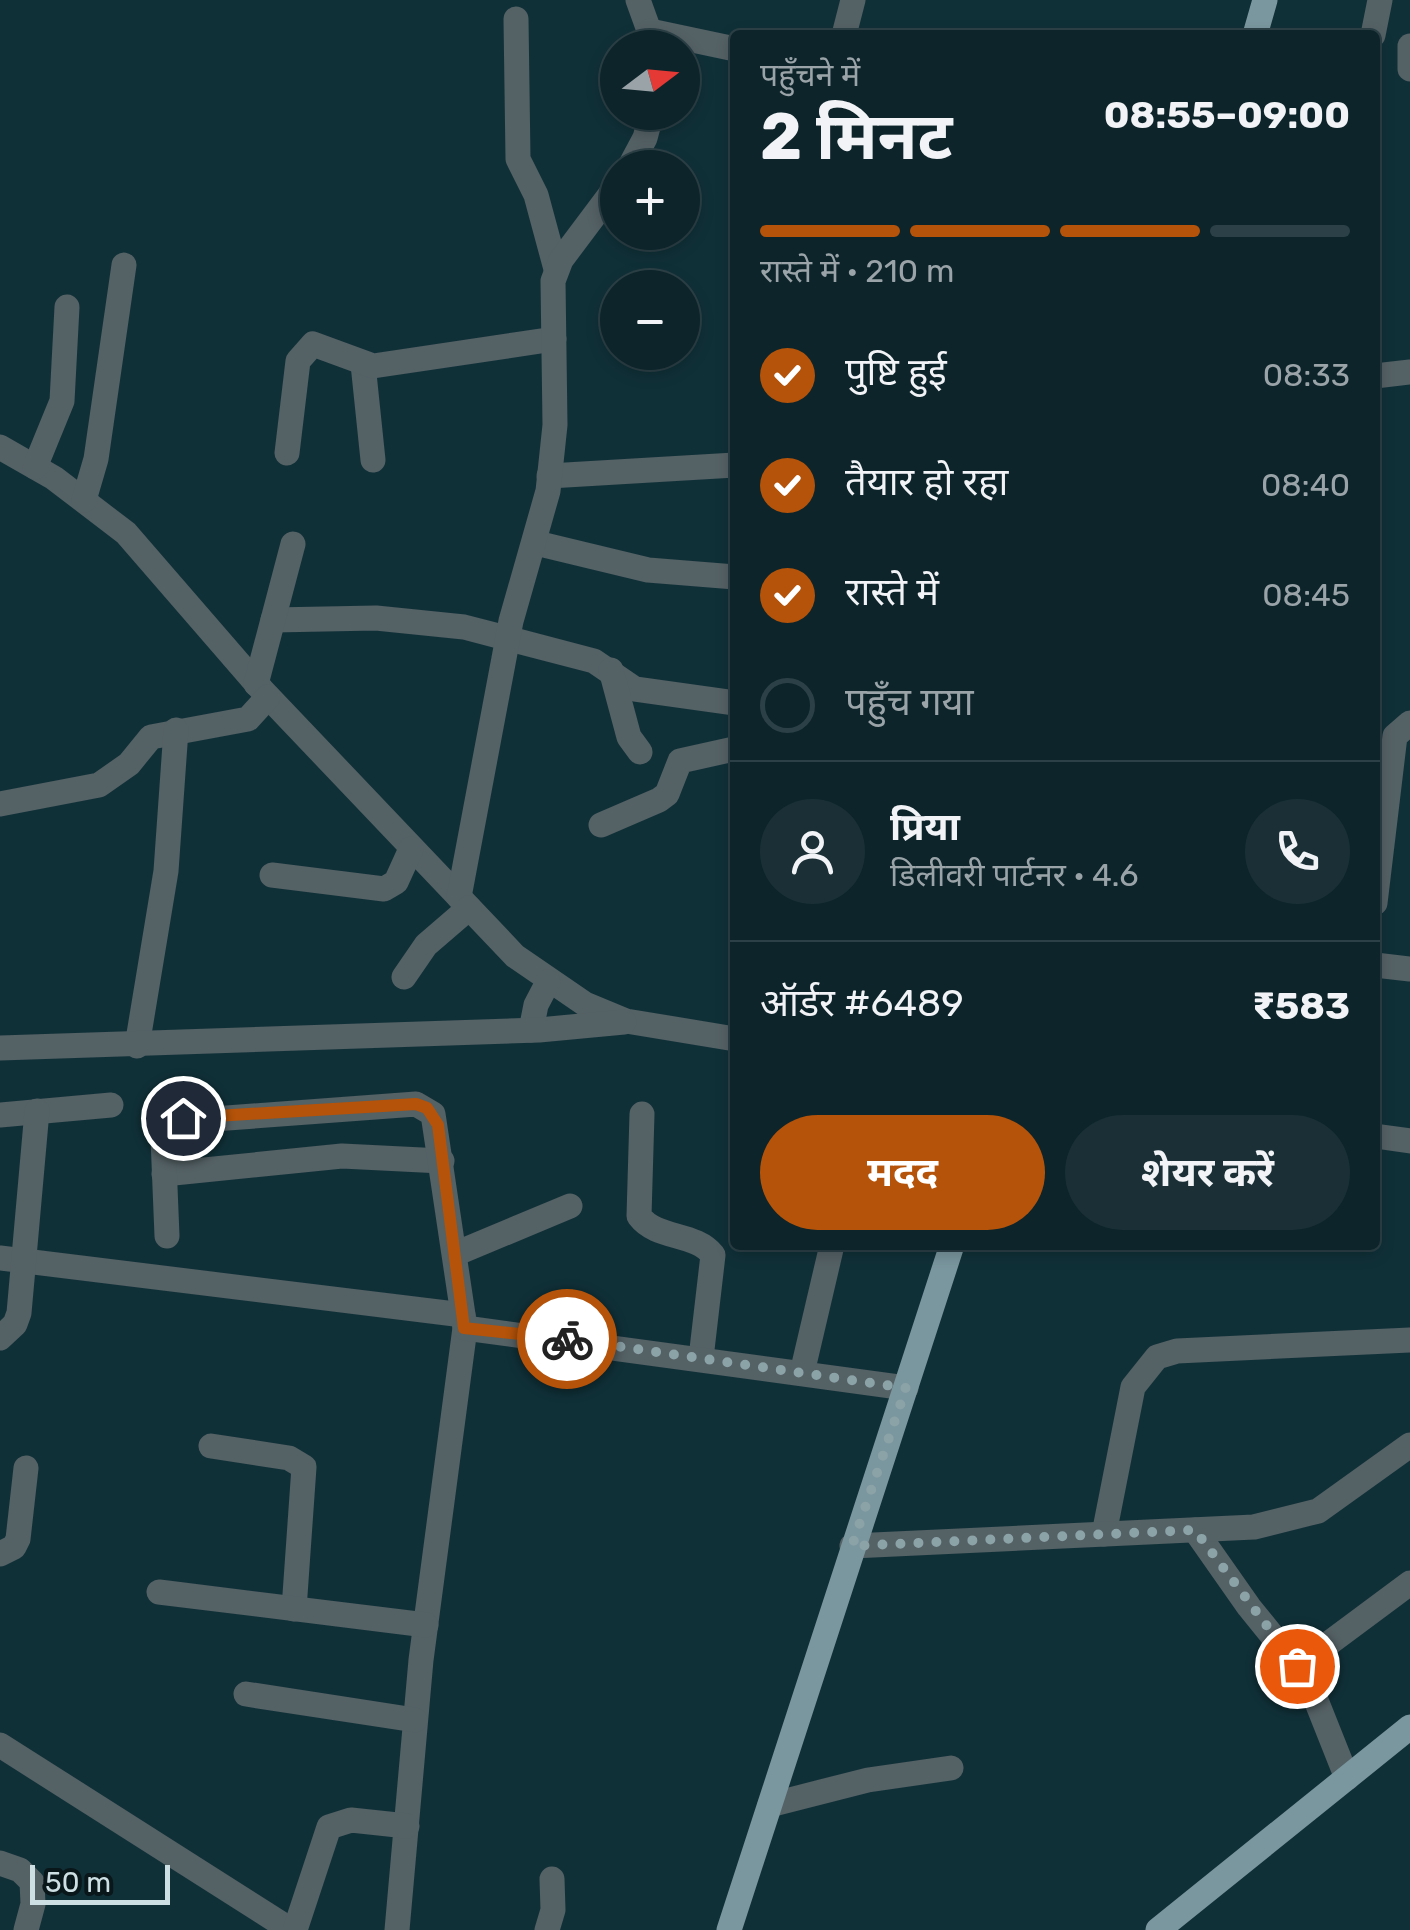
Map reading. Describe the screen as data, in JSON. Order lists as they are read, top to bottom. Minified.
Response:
{"scale_bar":"50 m","north":"right","page":{"map_buttons":["+","−"],"heading":["2 मिनट","पहुँचने में","08:55–09:00"],"panel":["प्रिया","डिलीवरी पार्टनर · 4.6","ऑर्डर #6489","₹583"],"bar":"रास्ते में · 210 m","list":[["पुष्टि हुई","08:33"],["तैयार हो रहा","08:40"],["रास्ते में","08:45"],"पहुँच गया"],"buttons":["मदद","शेयर करें"],"scale":"50 m"}}
